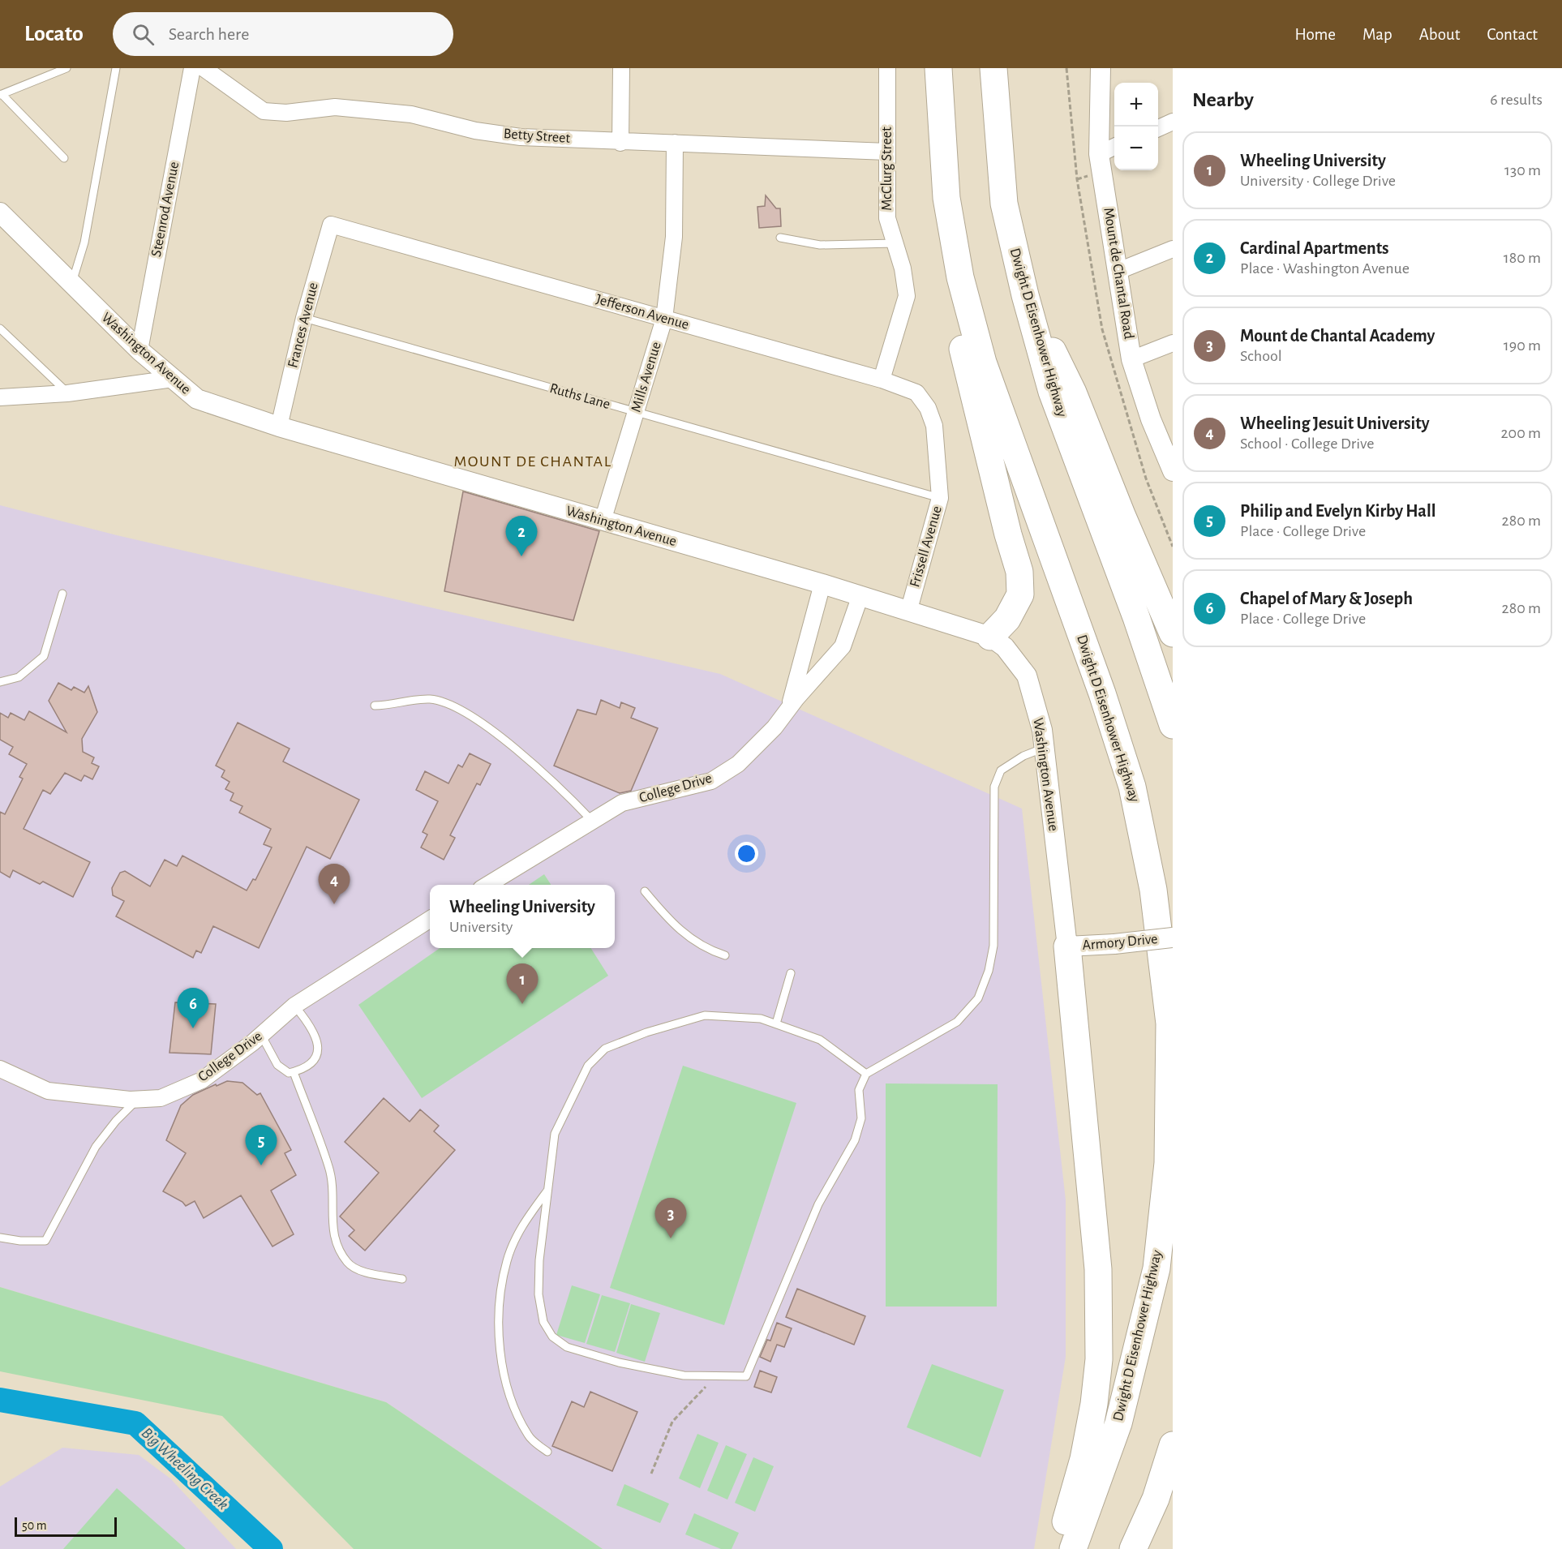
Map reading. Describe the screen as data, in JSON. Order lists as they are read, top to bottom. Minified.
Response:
{"streets":{"highway":["Dwight D Eisenhower Highway"],"street":["Betty Street","McClurg Street","Steenrod Avenue","Mount de Chantal Road","Jefferson Avenue","Frances Avenue","Washington Avenue","Mills Avenue","Frissell Avenue","College Drive","Armory Drive"],"lane":["Ruths Lane"]},"crossings":[["Betty Street","McClurg Street"],["Betty Street","Mills Avenue"],["McClurg Street","Jefferson Avenue"],["Steenrod Avenue","Washington Avenue"],["Jefferson Avenue","Frances Avenue"],["Jefferson Avenue","Mills Avenue"],["Jefferson Avenue","Frissell Avenue"],["Frances Avenue","Washington Avenue"],["Frances Avenue","Ruths Lane"],["Washington Avenue","Mills Avenue"],["Washington Avenue","Frissell Avenue"],["Washington Avenue","College Drive"],["Washington Avenue","Armory Drive"],["Mills Avenue","Ruths Lane"],["Ruths Lane","Frissell Avenue"]],"districts":["MOUNT DE CHANTAL"],"water":["Big Wheeling Creek"],"scale_bar":"50 m","page":{"header":"Locato","search":"Search here","nav":["Home","Map","About","Contact"],"heading":["Nearby","6 results"],"map_buttons":["+","−"],"list":[{"mark":"1","name":"Wheeling University","note":"University · College Drive","value":"130 m"},{"mark":"2","name":"Cardinal Apartments","note":"Place · Washington Avenue","value":"180 m"},{"mark":"3","name":"Mount de Chantal Academy","note":"School","value":"190 m"},{"mark":"4","name":"Wheeling Jesuit University","note":"School · College Drive","value":"200 m"},{"mark":"5","name":"Philip and Evelyn Kirby Hall","note":"Place · College Drive","value":"280 m"},{"mark":"6","name":"Chapel of Mary & Joseph","note":"Place · College Drive","value":"280 m"}],"pins":["2","4","1","6","5","3"],"popup":["Wheeling University","University"],"scale":"50 m"}}
